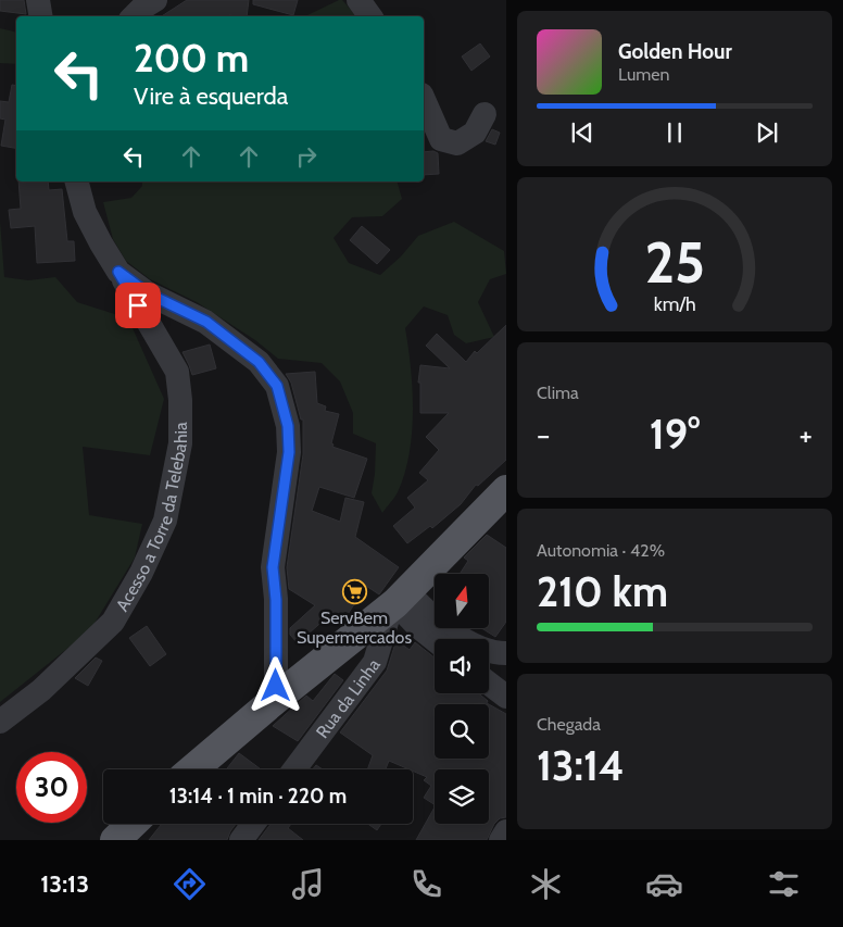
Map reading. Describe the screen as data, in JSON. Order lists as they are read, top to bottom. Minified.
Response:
{"streets":{"street":["Acesso a Torre da Telebahia","Rua da Linha"]},"places":{"supermarket":["ServBem Supermercados"]},"north":"top","page":{"turn":["200 m","Vire à esquerda"],"song":["Golden Hour","Lumen"],"tile":["Clima",["Autonomia · 42%","210 km"],["Chegada","13:14"]],"heat":["−","19°","+"],"limit":"30","trip":"13:14 · 1 min · 220 m","tabs":"13:13","gauge":["25","km/h"]}}
